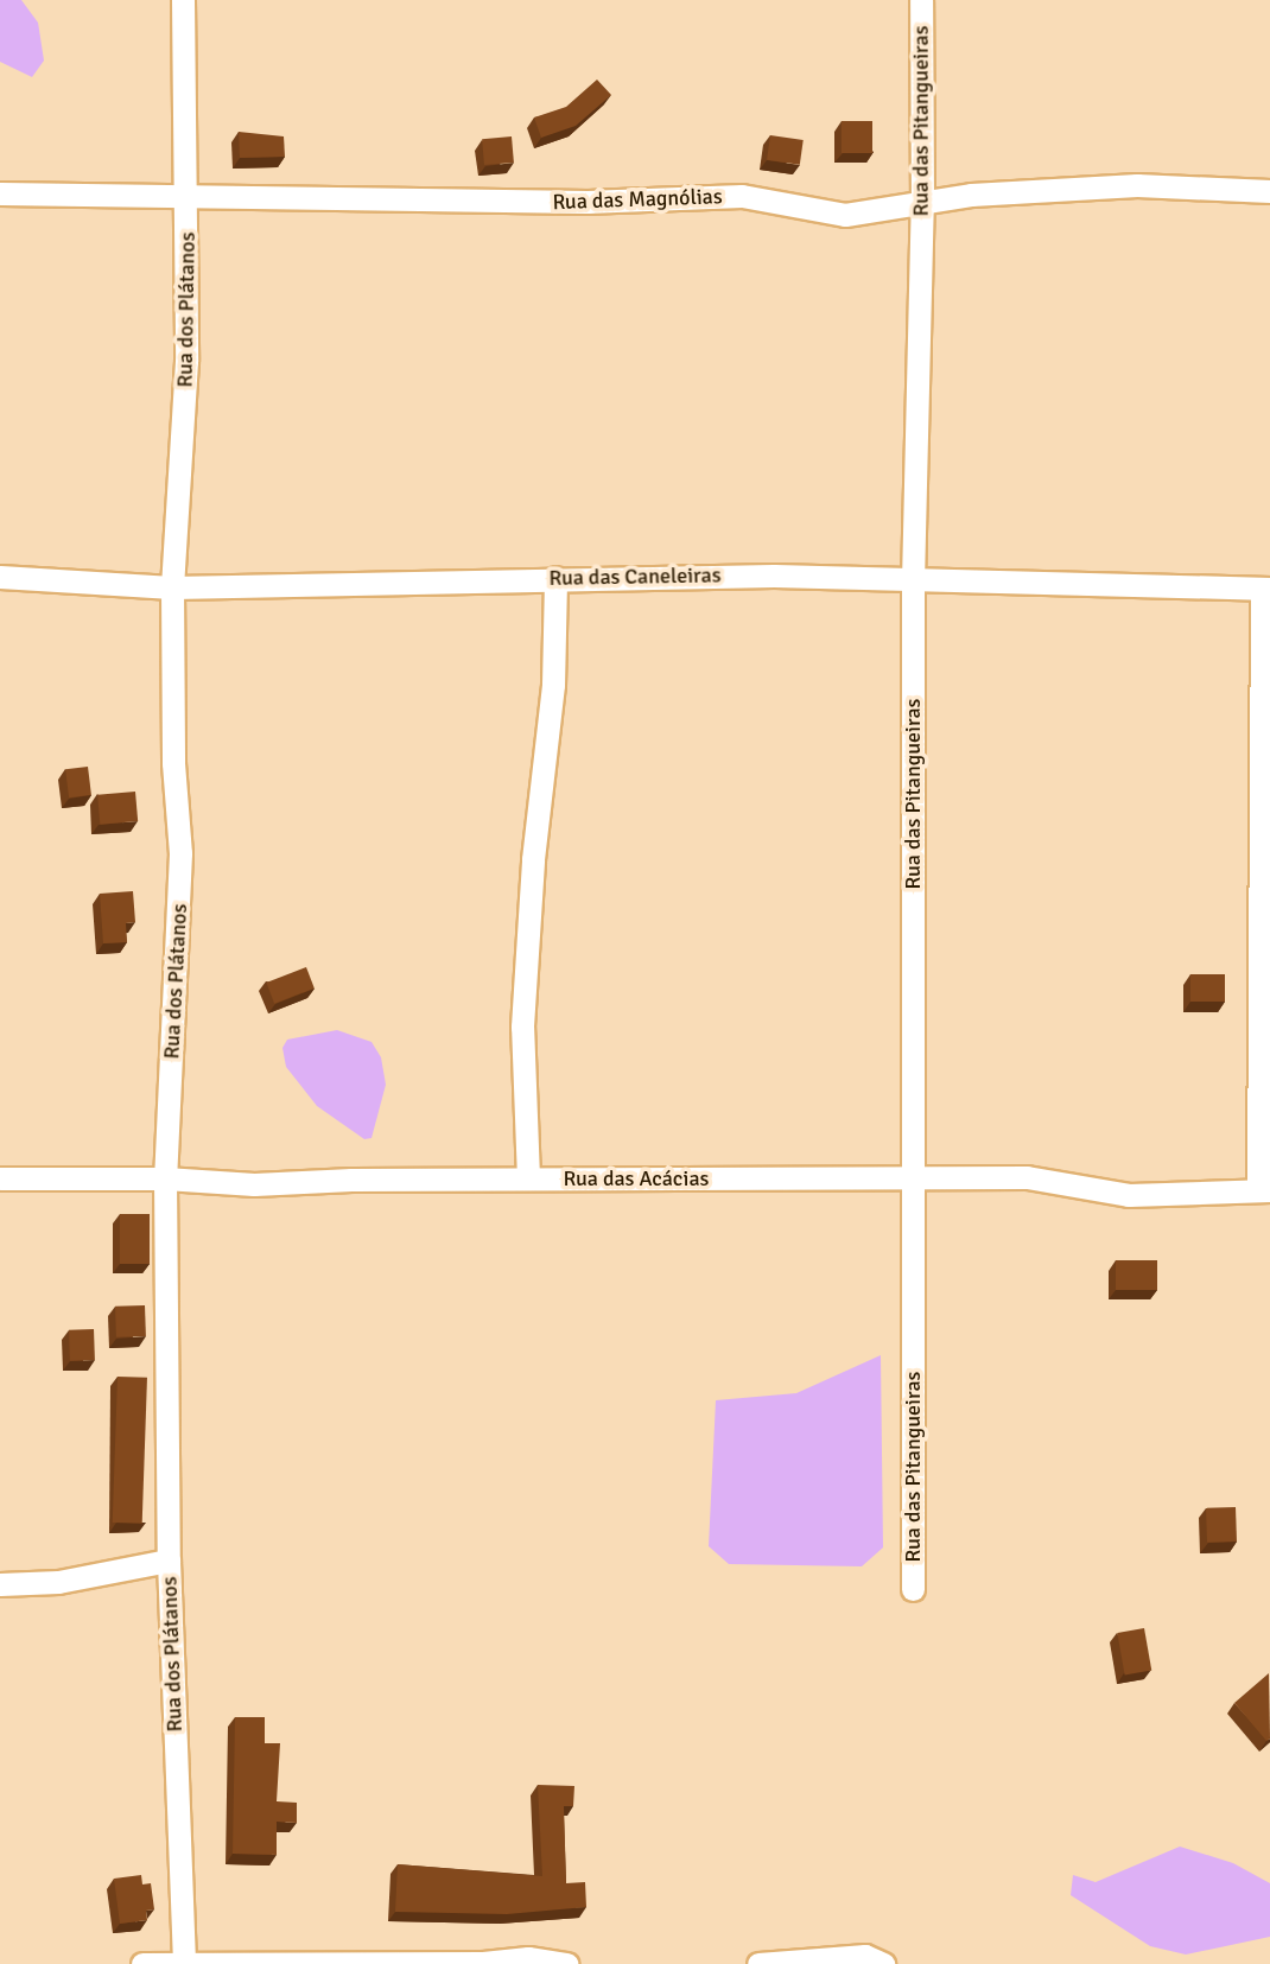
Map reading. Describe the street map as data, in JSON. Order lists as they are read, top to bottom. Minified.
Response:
{"streets":{"street":["Rua das Pitangueiras","Rua das Magnólias","Rua dos Plátanos","Rua das Caneleiras","Rua das Acácias"]},"crossings":[["Rua das Pitangueiras","Rua das Magnólias"],["Rua das Pitangueiras","Rua das Caneleiras"],["Rua das Pitangueiras","Rua das Acácias"],["Rua das Magnólias","Rua dos Plátanos"],["Rua dos Plátanos","Rua das Caneleiras"],["Rua dos Plátanos","Rua das Acácias"]]}
